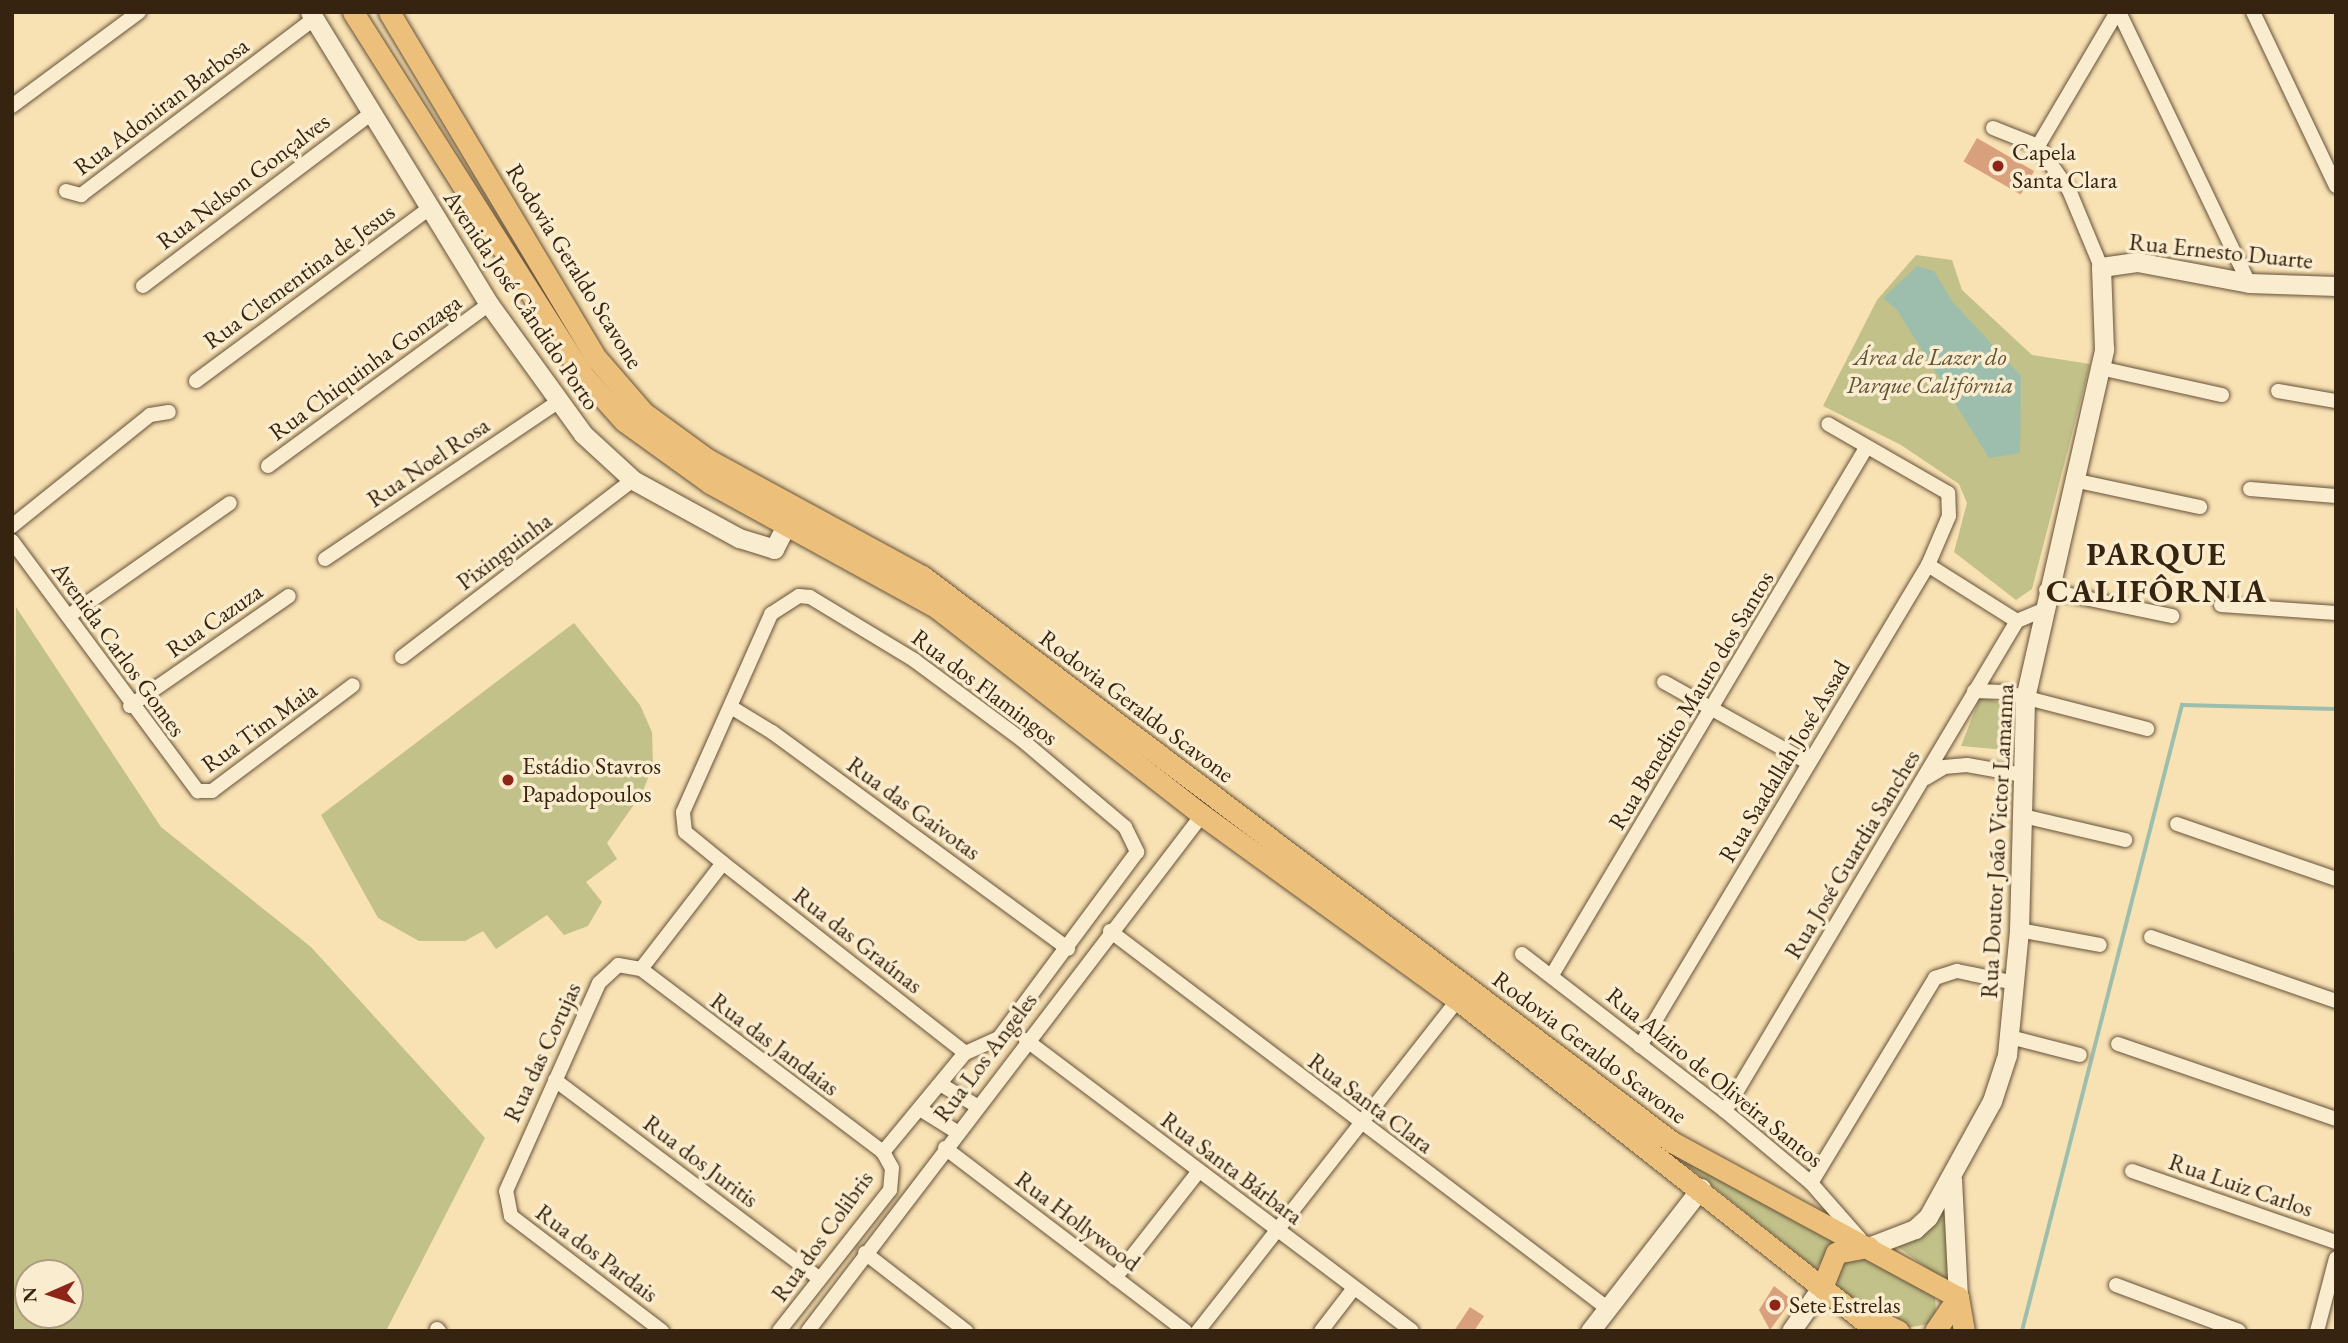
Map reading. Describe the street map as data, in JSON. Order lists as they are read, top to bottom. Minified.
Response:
{"streets":{"main road":["Rodovia Geraldo Scavone"],"street":["Rua Adoniran Barbosa","Rua Nelson Gonçalves","Rua Ernesto Duarte","Rua Clementina de Jesus","Avenida José Cândido Porto","Rua Chiquinha Gonzaga","Rua Noel Rosa","Pixinguinha","Rua Cazuza","Avenida Carlos Gomes","Rua dos Flamingos","Rua Benedito Mauro dos Santos","Rua Tim Maia","Rua Saadallah José Assad","Rua das Gaivotas","Rua Doutor João Victor Lamanna","Rua José Guardia Sanches","Rua das Graúnas","Rua das Jandaias","Rua das Corujas","Rua Los Angeles","Rua Alziro de Oliveira Santos","Rua Santa Clara","Rua dos Juritis","Rua Santa Bárbara","Rua Luiz Carlos","Rua Hollywood","Rua dos Colibris","Rua dos Pardais"]},"crossings":[["Rua Adoniran Barbosa","Avenida José Cândido Porto"],["Rua Nelson Gonçalves","Avenida José Cândido Porto"],["Rua Ernesto Duarte","Rua Doutor João Victor Lamanna"],["Rodovia Geraldo Scavone","Avenida José Cândido Porto"],["Rodovia Geraldo Scavone","Rua Doutor João Victor Lamanna"],["Rodovia Geraldo Scavone","Rua Los Angeles"],["Rodovia Geraldo Scavone","Rua Alziro de Oliveira Santos"],["Rua Clementina de Jesus","Avenida José Cândido Porto"],["Avenida José Cândido Porto","Rua Chiquinha Gonzaga"],["Avenida José Cândido Porto","Rua Noel Rosa"],["Avenida José Cândido Porto","Pixinguinha"],["Rua Cazuza","Avenida Carlos Gomes"],["Avenida Carlos Gomes","Rua Tim Maia"],["Rua dos Flamingos","Rua das Gaivotas"],["Rua dos Flamingos","Rua dos Colibris"],["Rua Benedito Mauro dos Santos","Rua Saadallah José Assad"],["Rua Benedito Mauro dos Santos","Rua Alziro de Oliveira Santos"],["Rua Saadallah José Assad","Rua Alziro de Oliveira Santos"],["Rua das Gaivotas","Rua dos Colibris"],["Rua Doutor João Victor Lamanna","Rua Alziro de Oliveira Santos"],["Rua José Guardia Sanches","Rua Alziro de Oliveira Santos"],["Rua das Graúnas","Rua dos Colibris"],["Rua das Jandaias","Rua das Corujas"],["Rua das Jandaias","Rua dos Colibris"],["Rua das Corujas","Rua dos Juritis"],["Rua das Corujas","Rua dos Pardais"],["Rua Los Angeles","Rua Santa Clara"],["Rua Los Angeles","Rua Santa Bárbara"],["Rua Los Angeles","Rua Hollywood"],["Rua dos Juritis","Rua dos Colibris"]],"districts":["PARQUE CALIFÔRNIA"],"parks":["Área de Lazer do Parque Califórnia"],"places":["Capela Santa Clara","Estádio Stavros Papadopoulos","Sete Estrelas"],"north":"left"}
